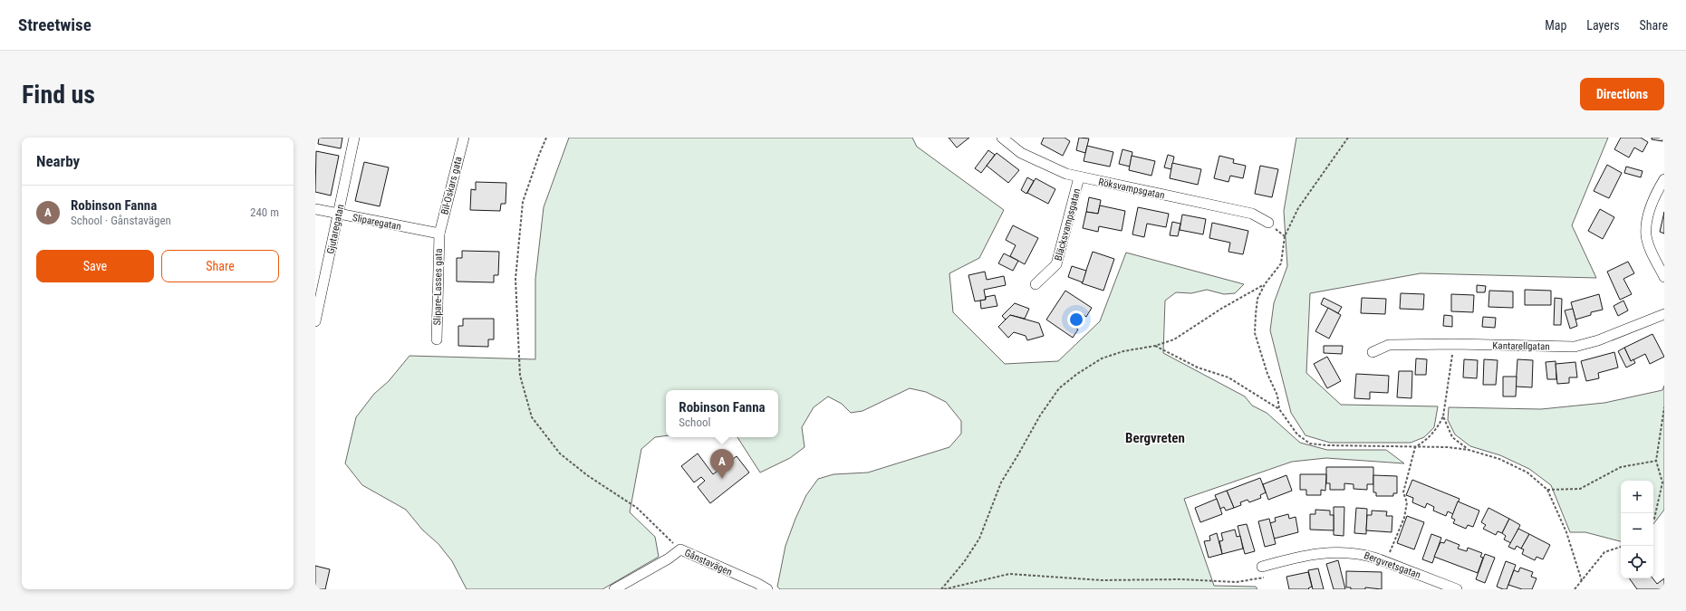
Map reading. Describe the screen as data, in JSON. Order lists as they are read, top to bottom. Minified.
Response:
{"streets":{"street":["Bil-Oskars gata","Röksvampsgatan","Sliparegatan","Bläcksvampsgatan","Gjutaregatan","Slipare-Lasses gata","Kantarellgatan","Gånstavägen","Bergvretsgatan"]},"crossings":[["Bil-Oskars gata","Sliparegatan"],["Bil-Oskars gata","Slipare-Lasses gata"],["Röksvampsgatan","Bläcksvampsgatan"],["Sliparegatan","Gjutaregatan"],["Sliparegatan","Slipare-Lasses gata"]],"districts":["Bergvreten"],"page":{"header":"Streetwise","nav":["Map","Layers","Share"],"buttons":["Directions",["Save","Share"]],"title":"Find us","heading":"Nearby","list":[{"mark":"A","name":"Robinson Fanna","note":"School · Gånstavägen","value":"240 m"}],"popup":["Robinson Fanna","School"],"pins":"A","map_buttons":["+","−"]}}
